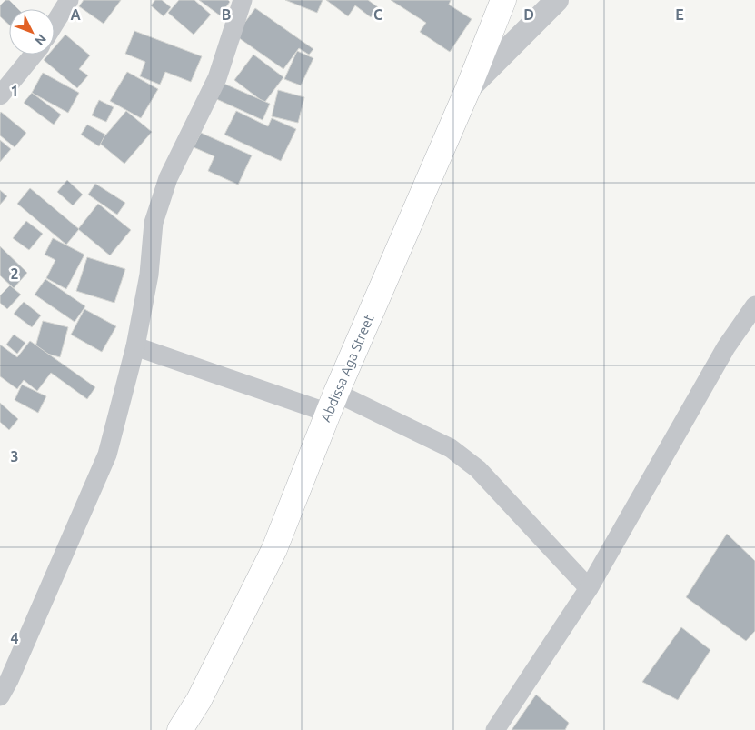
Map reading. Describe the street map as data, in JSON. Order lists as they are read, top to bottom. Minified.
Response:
{"streets":{"highway":["Abdissa Aga Street"]},"north":"bottom right","grid":{"columns":["A","B","C","D","E"],"rows":["1","2","3","4"]}}
